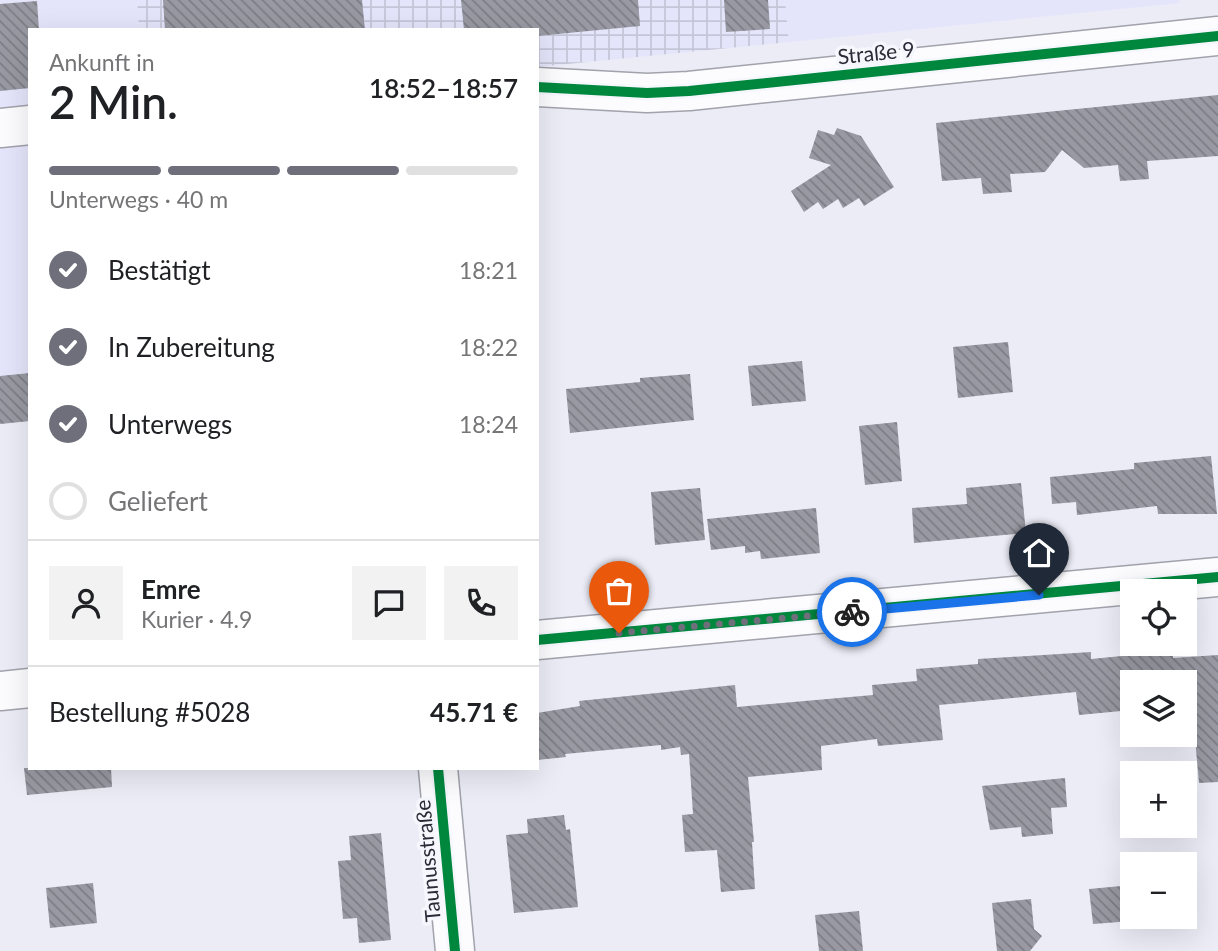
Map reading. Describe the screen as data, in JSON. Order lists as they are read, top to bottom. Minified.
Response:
{"streets":{"street":["Straße 9","Taunusstraße"]},"page":{"heading":["2 Min.","Ankunft in","18:52–18:57"],"panel":["Emre","Kurier · 4.9","Bestellung #5028","45.71 €"],"bar":"Unterwegs · 40 m","list":[["Bestätigt","18:21"],["In Zubereitung","18:22"],["Unterwegs","18:24"],"Geliefert"],"map_buttons":["+","−"]}}
